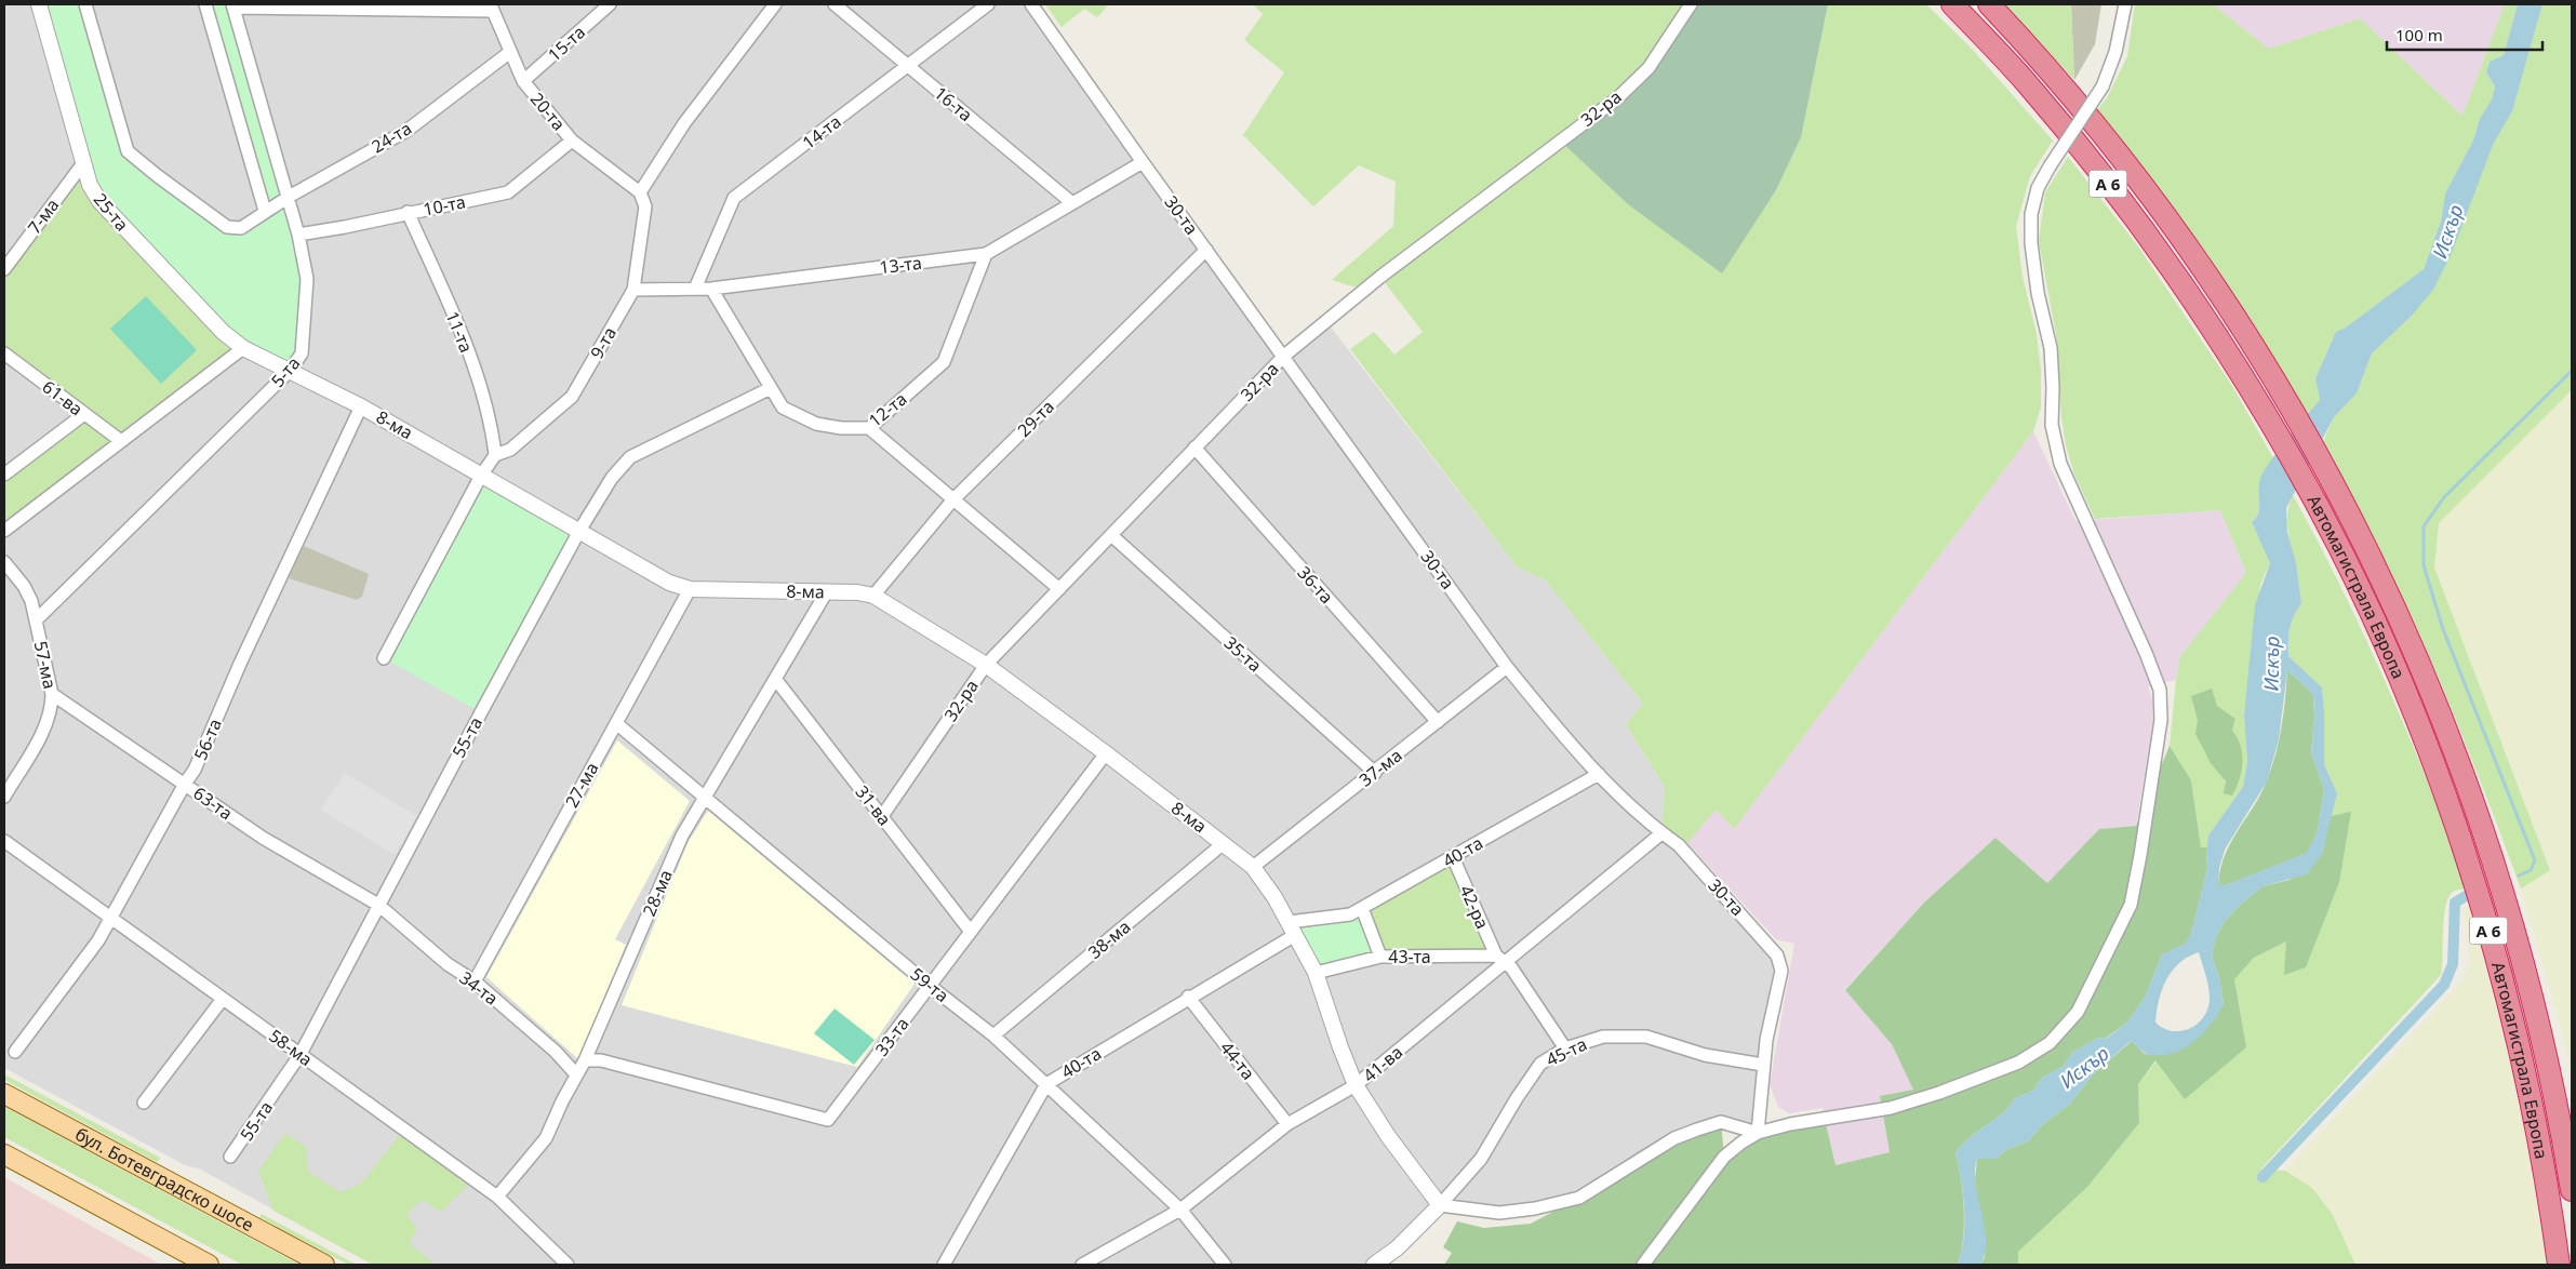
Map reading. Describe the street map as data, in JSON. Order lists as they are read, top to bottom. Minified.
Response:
{"streets":{"highway":["A 6","Автомагистрала Европа"],"main road":["бул. Ботевградско шосе"],"street":["15-та","16-та","32-ра","20-та","14-та","24-та","10-та","25-та","30-та","7-ма","13-та","11-та","9-та","5-та","61-ва","12-та","29-та","8-ма","36-та","35-та","57-ма","55-та","56-та","37-ма","27-ма","63-та","31-ва","40-та","28-ма","42-ра","38-ма","43-та","59-та","34-та","33-та","58-ма","45-та","44-та","41-ва"]},"crossings":[["15-та","20-та"],["16-та","14-та"],["16-та","13-та"],["32-ра","30-та"],["32-ра","8-ма"],["32-ра","36-та"],["32-ра","35-та"],["32-ра","31-ва"],["20-та","24-та"],["20-та","10-та"],["20-та","9-та"],["14-та","13-та"],["24-та","5-та"],["10-та","11-та"],["10-та","5-та"],["25-та","7-ма"],["25-та","8-ма"],["30-та","13-та"],["30-та","29-та"],["30-та","37-ма"],["30-та","40-та"],["30-та","45-та"],["30-та","41-ва"],["13-та","9-та"],["13-та","12-та"],["11-та","9-та"],["9-та","8-ма"],["5-та","8-ма"],["5-та","57-ма"],["12-та","55-та"],["29-та","8-ма"],["8-ма","55-та"],["8-ма","56-та"],["8-ма","37-ма"],["8-ма","27-ма"],["8-ма","40-та"],["8-ма","28-ма"],["8-ма","38-ма"],["8-ма","43-та"],["8-ма","33-та"],["8-ма","45-та"],["8-ма","41-ва"],["36-та","37-ма"],["35-та","37-ма"],["57-ма","63-та"],["55-та","63-та"],["55-та","34-та"],["55-та","58-ма"],["56-та","63-та"],["56-та","58-ма"],["27-ма","59-та"],["27-ма","34-та"],["63-та","34-та"],["31-ва","28-ма"],["31-ва","33-та"],["40-та","42-ра"],["40-та","59-та"],["40-та","44-та"],["28-ма","59-та"],["28-ма","34-та"],["28-ма","33-та"],["28-ма","58-ма"],["42-ра","43-та"],["42-ра","45-та"],["42-ра","41-ва"],["38-ма","59-та"],["43-та","41-ва"],["59-та","33-та"],["59-та","41-ва"],["44-та","41-ва"]],"water":["Искър"],"scale_bar":"100 m"}
